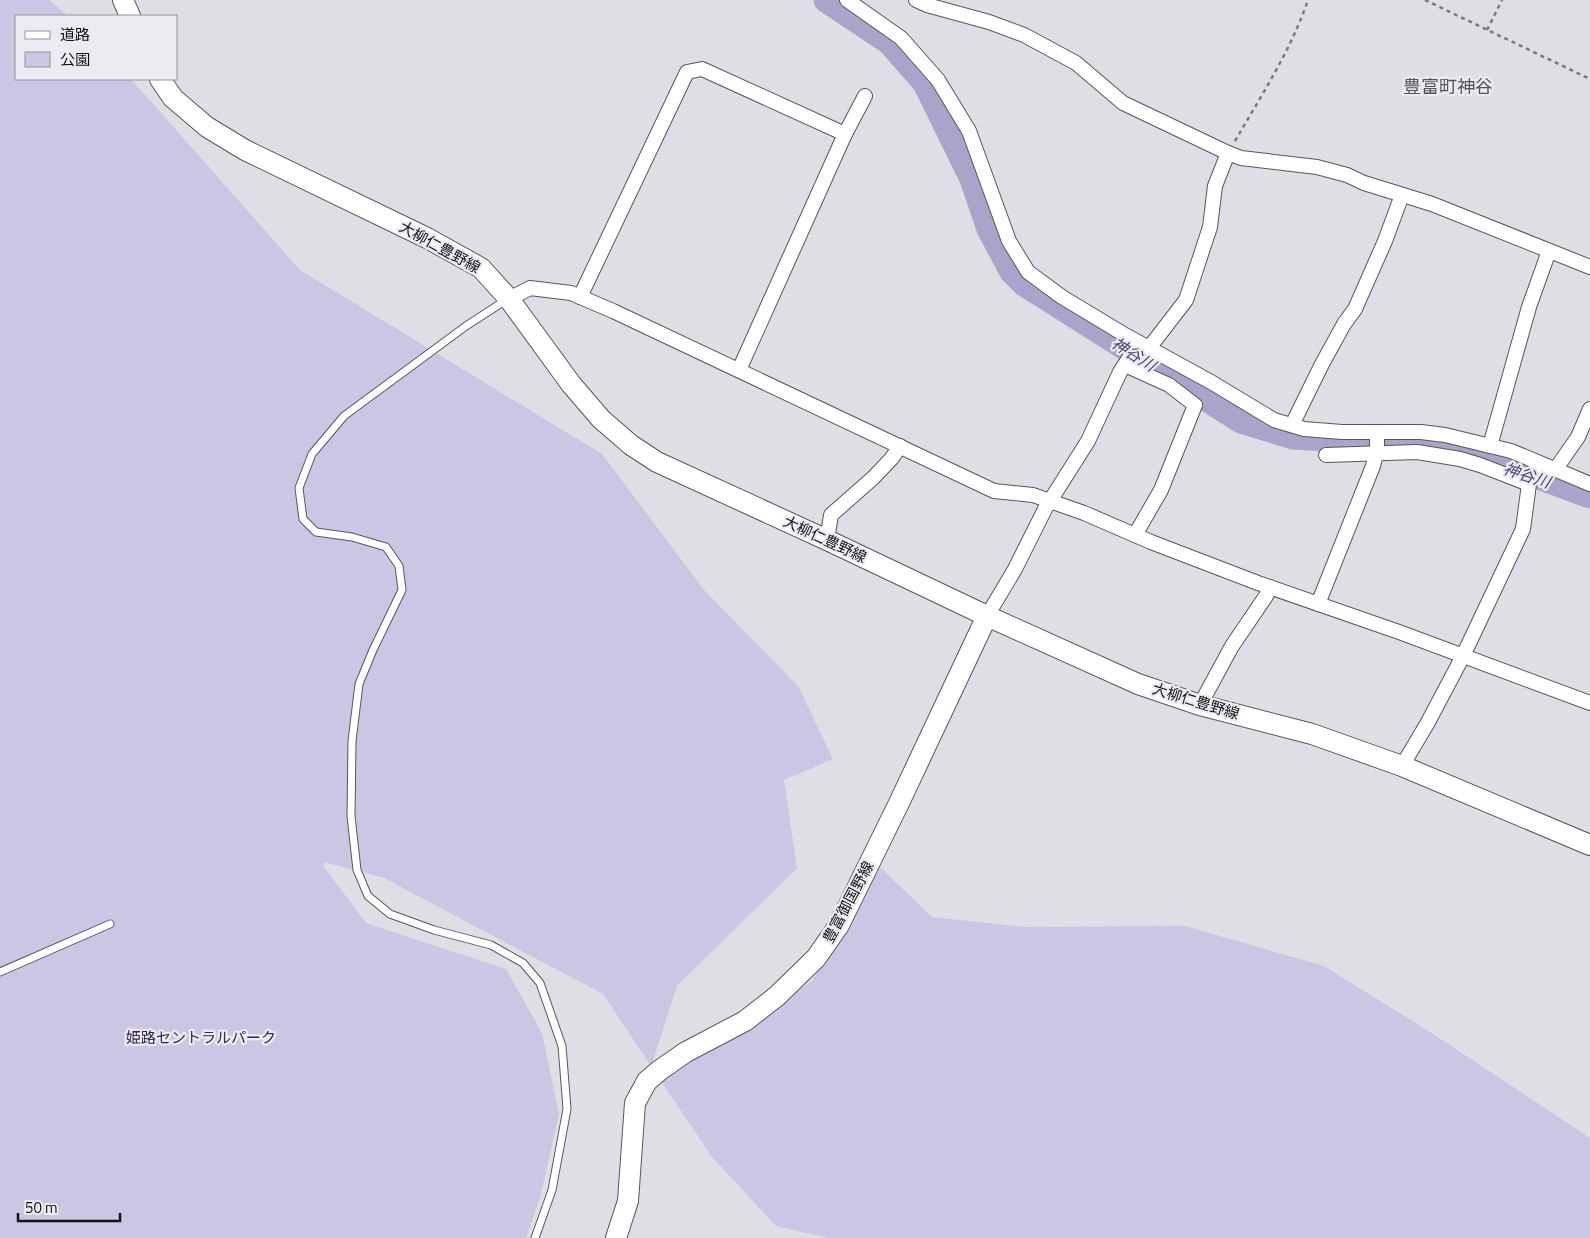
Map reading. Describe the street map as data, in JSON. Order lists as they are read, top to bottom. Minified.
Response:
{"streets":{"main road":["大柳仁豊野線","豊富御国野線"]},"crossings":[["大柳仁豊野線","豊富御国野線"]],"districts":["豊富町神谷"],"water":["神谷川"],"parks":["姫路セントラルパーク"],"legend":["道路","公園"],"scale_bar":"50 m"}
